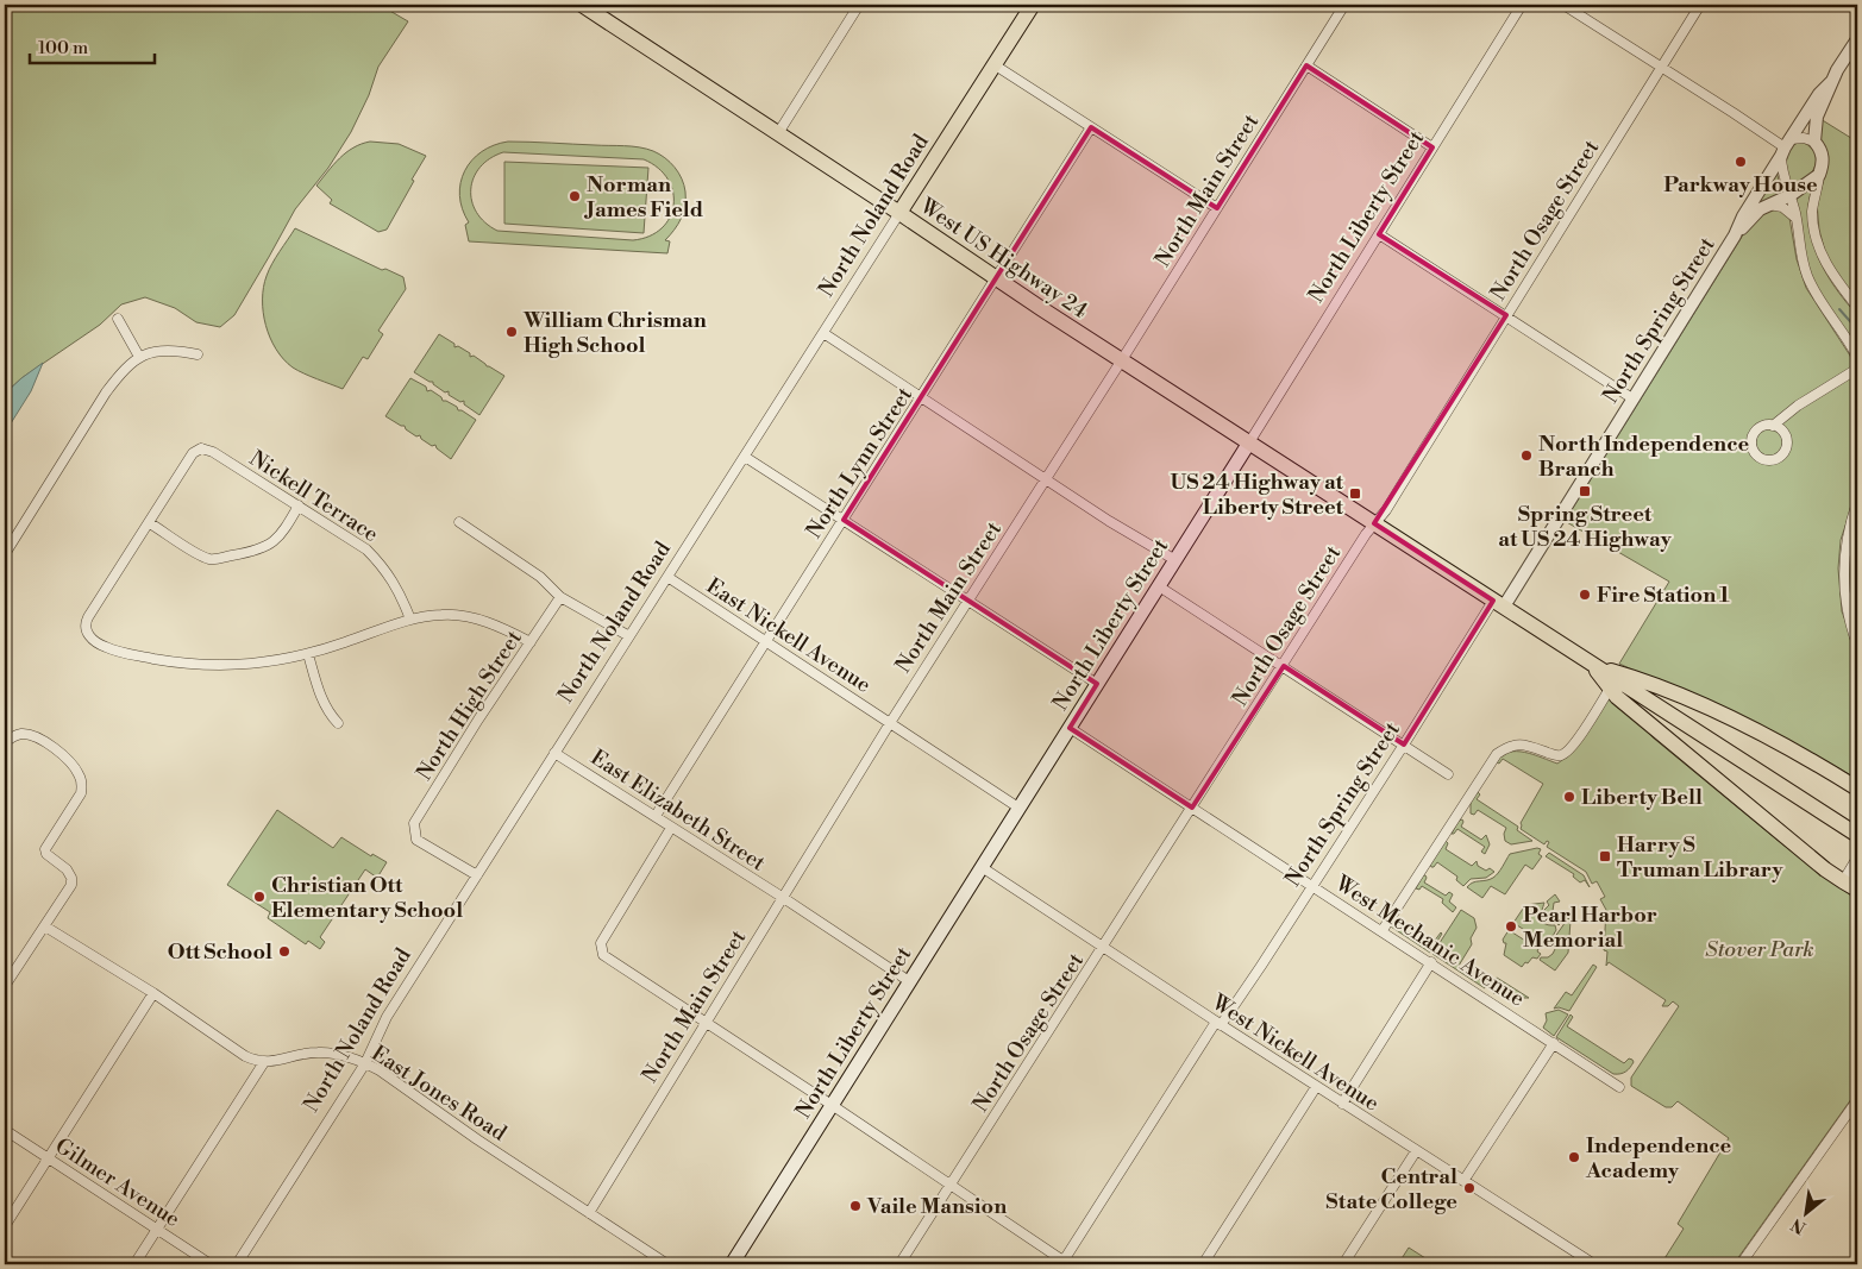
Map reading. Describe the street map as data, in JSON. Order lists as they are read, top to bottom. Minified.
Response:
{"streets":{"main road":["North Noland Road","North Liberty Street","West US Highway 24"],"street":["North Main Street","North Osage Street","North Spring Street","North Lynn Street","Nickell Terrace","East Nickell Avenue","North High Street","East Elizabeth Street","West Mechanic Avenue","West Nickell Avenue","East Jones Road","Gilmer Avenue"]},"crossings":[["North Main Street","West US Highway 24"],["North Main Street","East Nickell Avenue"],["North Main Street","East Elizabeth Street"],["North Main Street","East Jones Road"],["North Noland Road","West US Highway 24"],["North Noland Road","East Nickell Avenue"],["North Noland Road","North High Street"],["North Noland Road","East Elizabeth Street"],["North Noland Road","East Jones Road"],["North Liberty Street","West US Highway 24"],["North Liberty Street","East Elizabeth Street"],["North Liberty Street","West Mechanic Avenue"],["North Liberty Street","West Nickell Avenue"],["North Osage Street","West US Highway 24"],["North Osage Street","West Mechanic Avenue"],["North Osage Street","West Nickell Avenue"],["West US Highway 24","North Spring Street"],["West US Highway 24","North Lynn Street"],["North Spring Street","West Mechanic Avenue"],["North Spring Street","West Nickell Avenue"],["North Lynn Street","East Nickell Avenue"],["North Lynn Street","East Elizabeth Street"]],"parks":["Stover Park"],"places":{"other":["Parkway House","Norman James Field","William Chrisman High School","North Independence Branch","Fire Station 1","Liberty Bell","Christian Ott Elementary School","Pearl Harbor Memorial","Ott School","Independence Academy","Central State College","Vaile Mansion"],"transit":["Spring Street at US 24 Highway","US 24 Highway at Liberty Street","Harry S Truman Library"]},"scale_bar":"100 m","north":"bottom left"}
